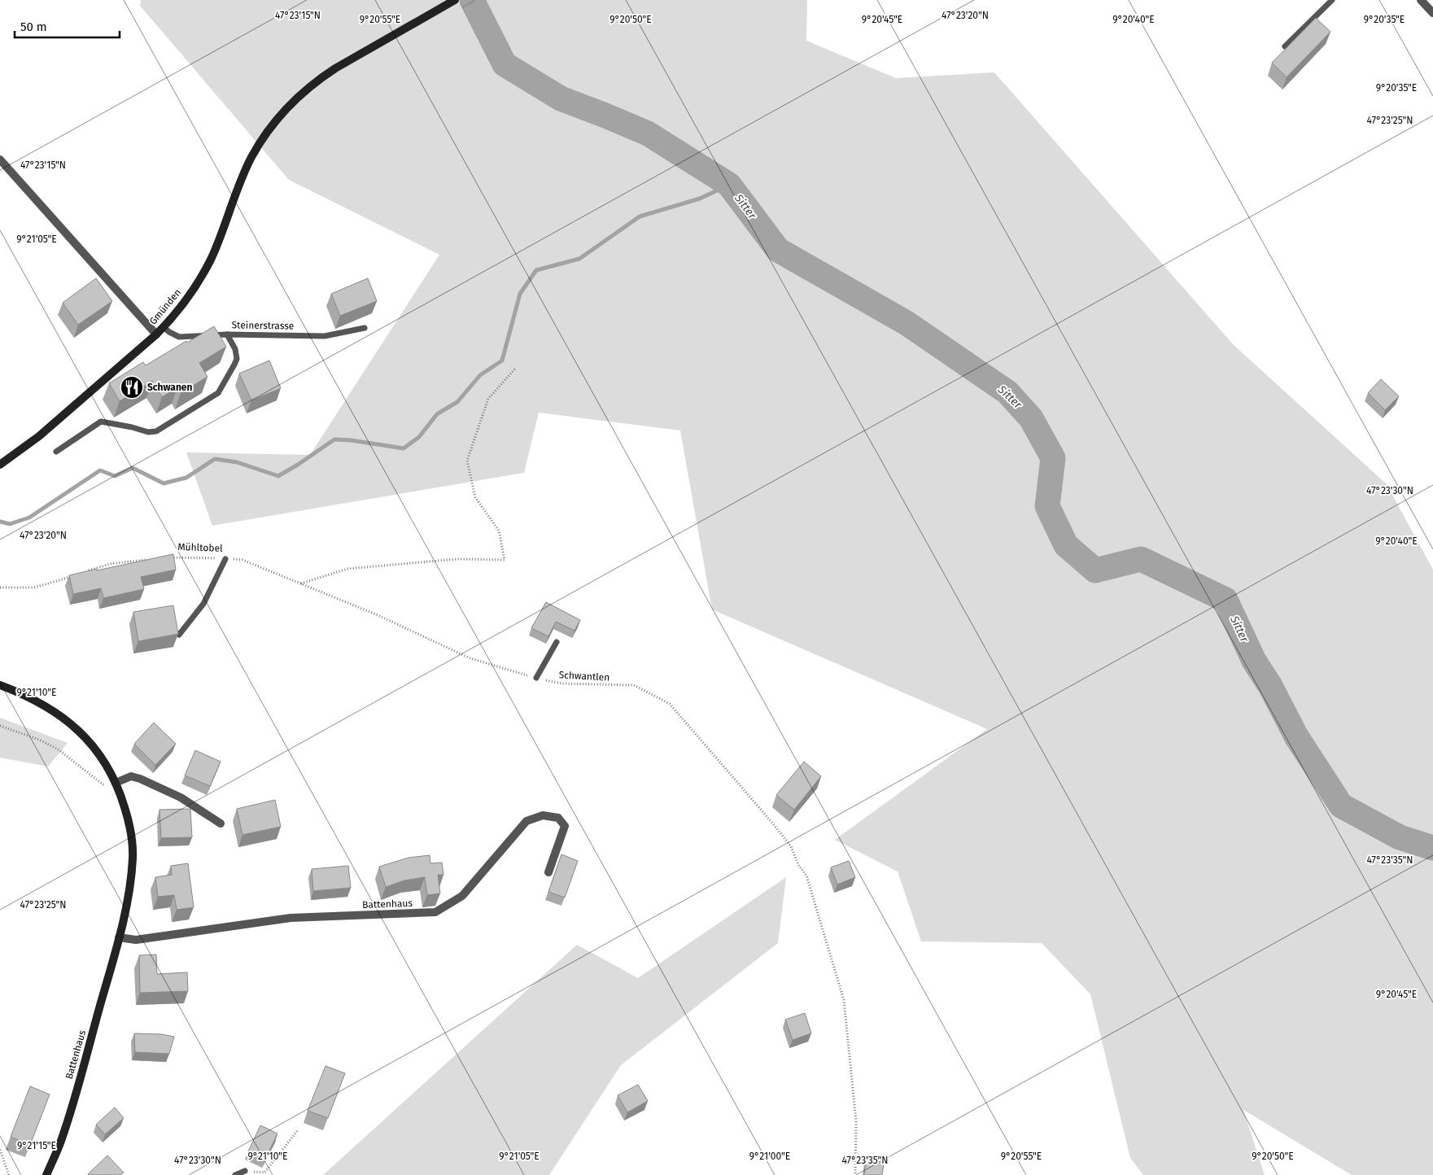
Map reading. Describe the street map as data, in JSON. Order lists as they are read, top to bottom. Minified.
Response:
{"streets":{"main road":["Gmünden","Battenhaus"],"lane":["Steinerstrasse"],"path":["Mühltobel","Schwantlen"]},"crossings":[["Gmünden","Steinerstrasse"],["Mühltobel","Schwantlen"]],"water":["Sitter"],"places":{"restaurant":["Schwanen"]},"scale_bar":"50 m","coordinates":["47°23'20\"N","47°23'15\"N","9°20'55\"E","9°20'50\"E","9°20'45\"E","9°20'40\"E","9°20'35\"E","47°23'25\"N","9°21'05\"E","47°23'30\"N","9°21'10\"E","47°23'35\"N","9°21'15\"E","9°21'00\"E"]}
